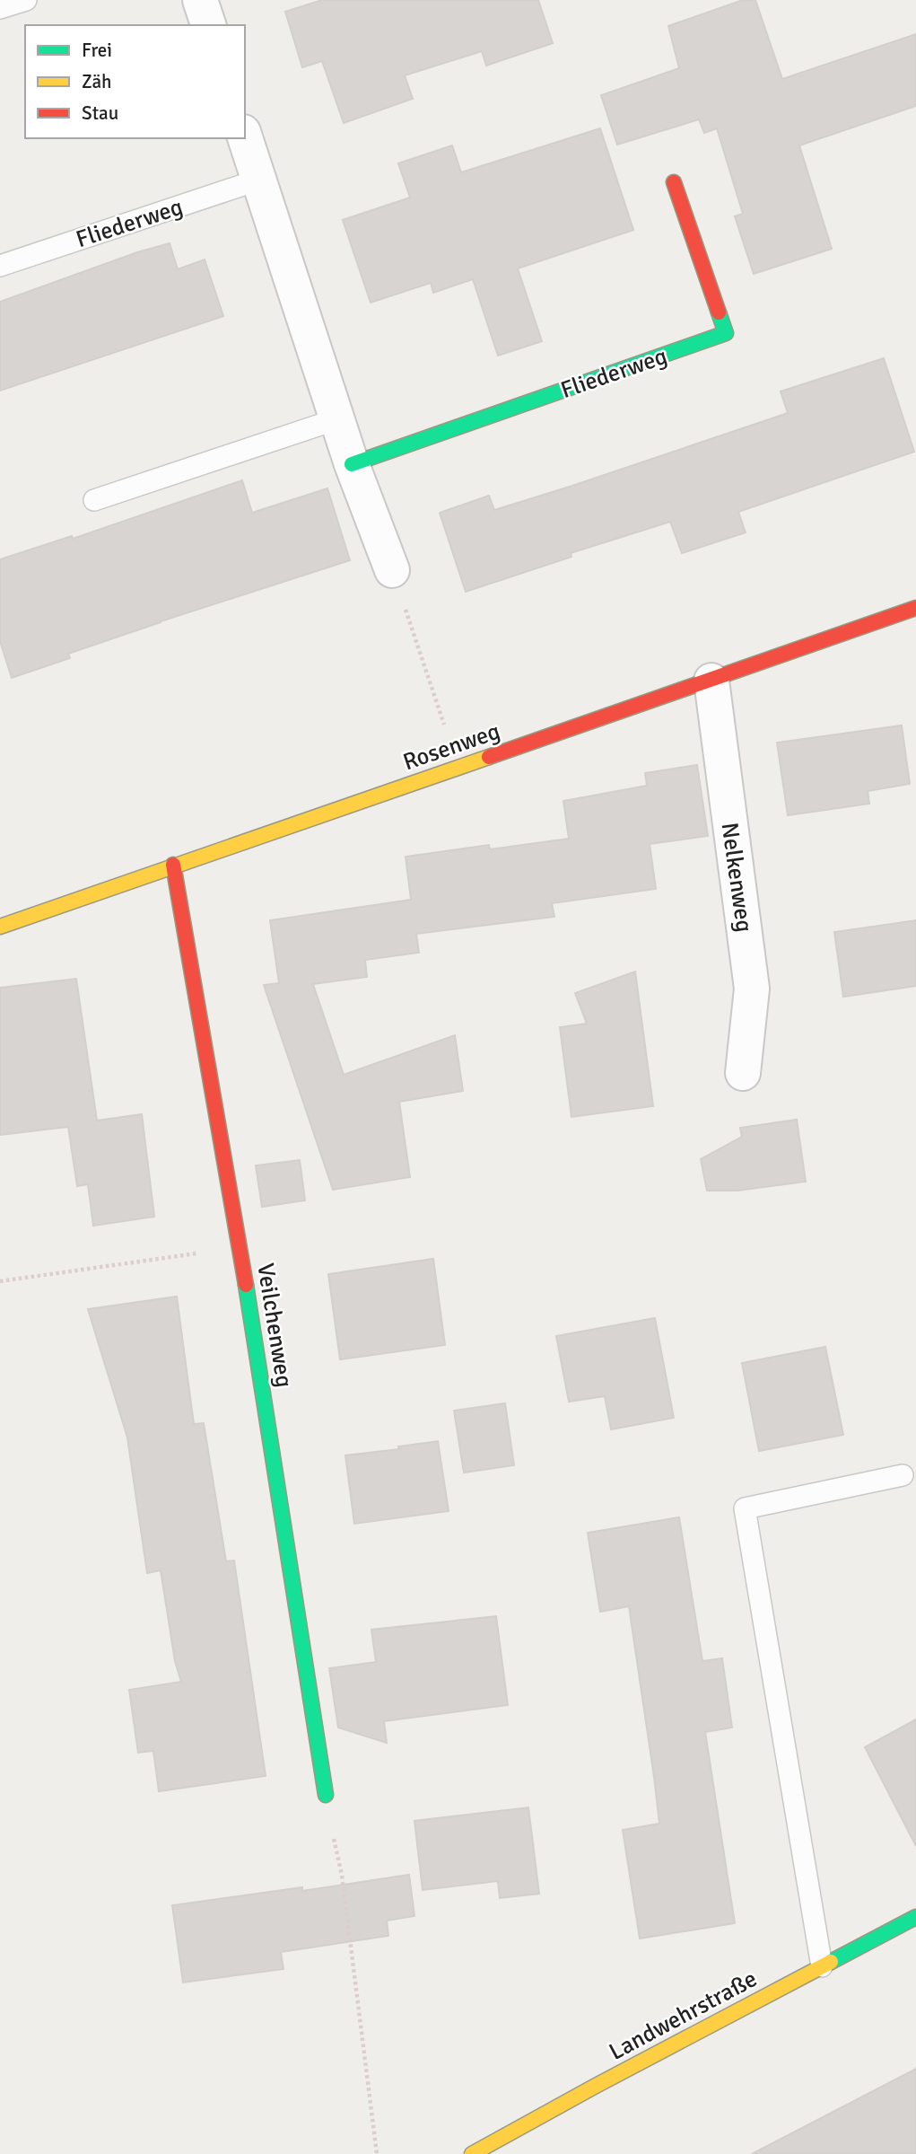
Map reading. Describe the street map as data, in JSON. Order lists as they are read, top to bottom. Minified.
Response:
{"streets":{"street":["Fliederweg","Rosenweg","Nelkenweg","Veilchenweg","Landwehrstraße"]},"crossings":[["Rosenweg","Nelkenweg"],["Rosenweg","Veilchenweg"]],"legend":["Frei","Zäh","Stau"]}
